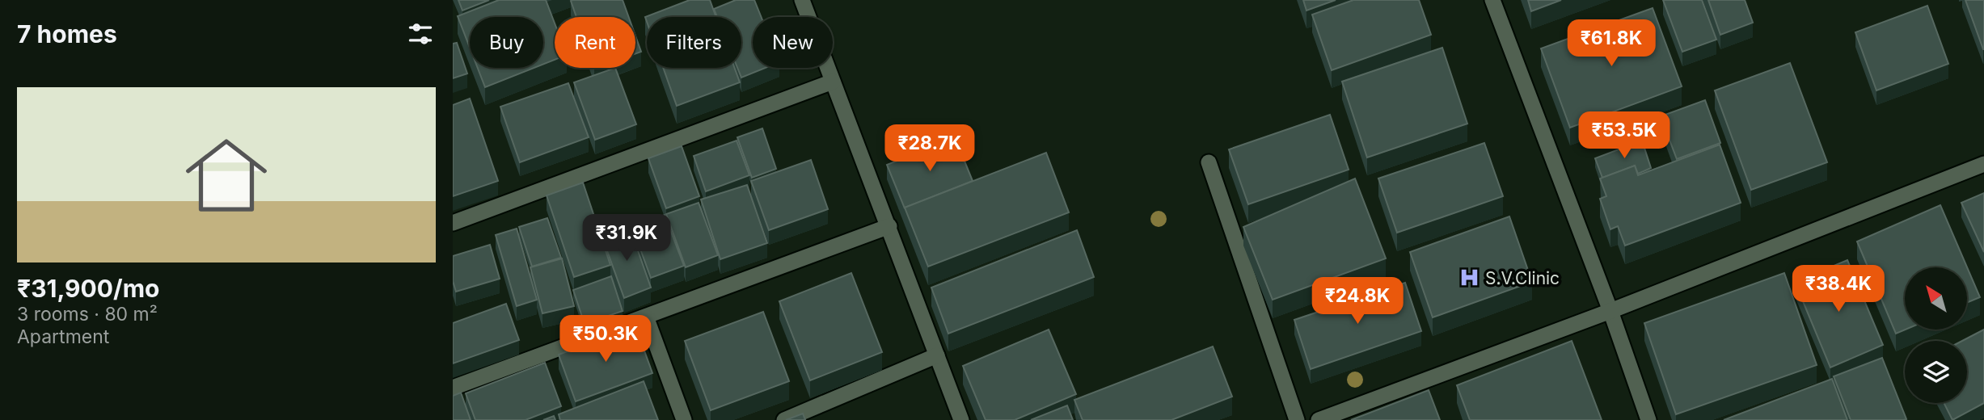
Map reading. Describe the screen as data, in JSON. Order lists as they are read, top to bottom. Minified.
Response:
{"places":{"hospital":["S.V.Clinic"]},"north":"top left","page":{"heading":"7 homes","chip":["Buy","Rent","Filters","New"],"price":["₹61.8K","₹53.5K","₹28.7K","₹31.9K","₹38.4K","₹24.8K","₹50.3K"],"list":[{"name":"₹31,900/mo","note":"3 rooms · 80 m² · Apartment"}]}}
